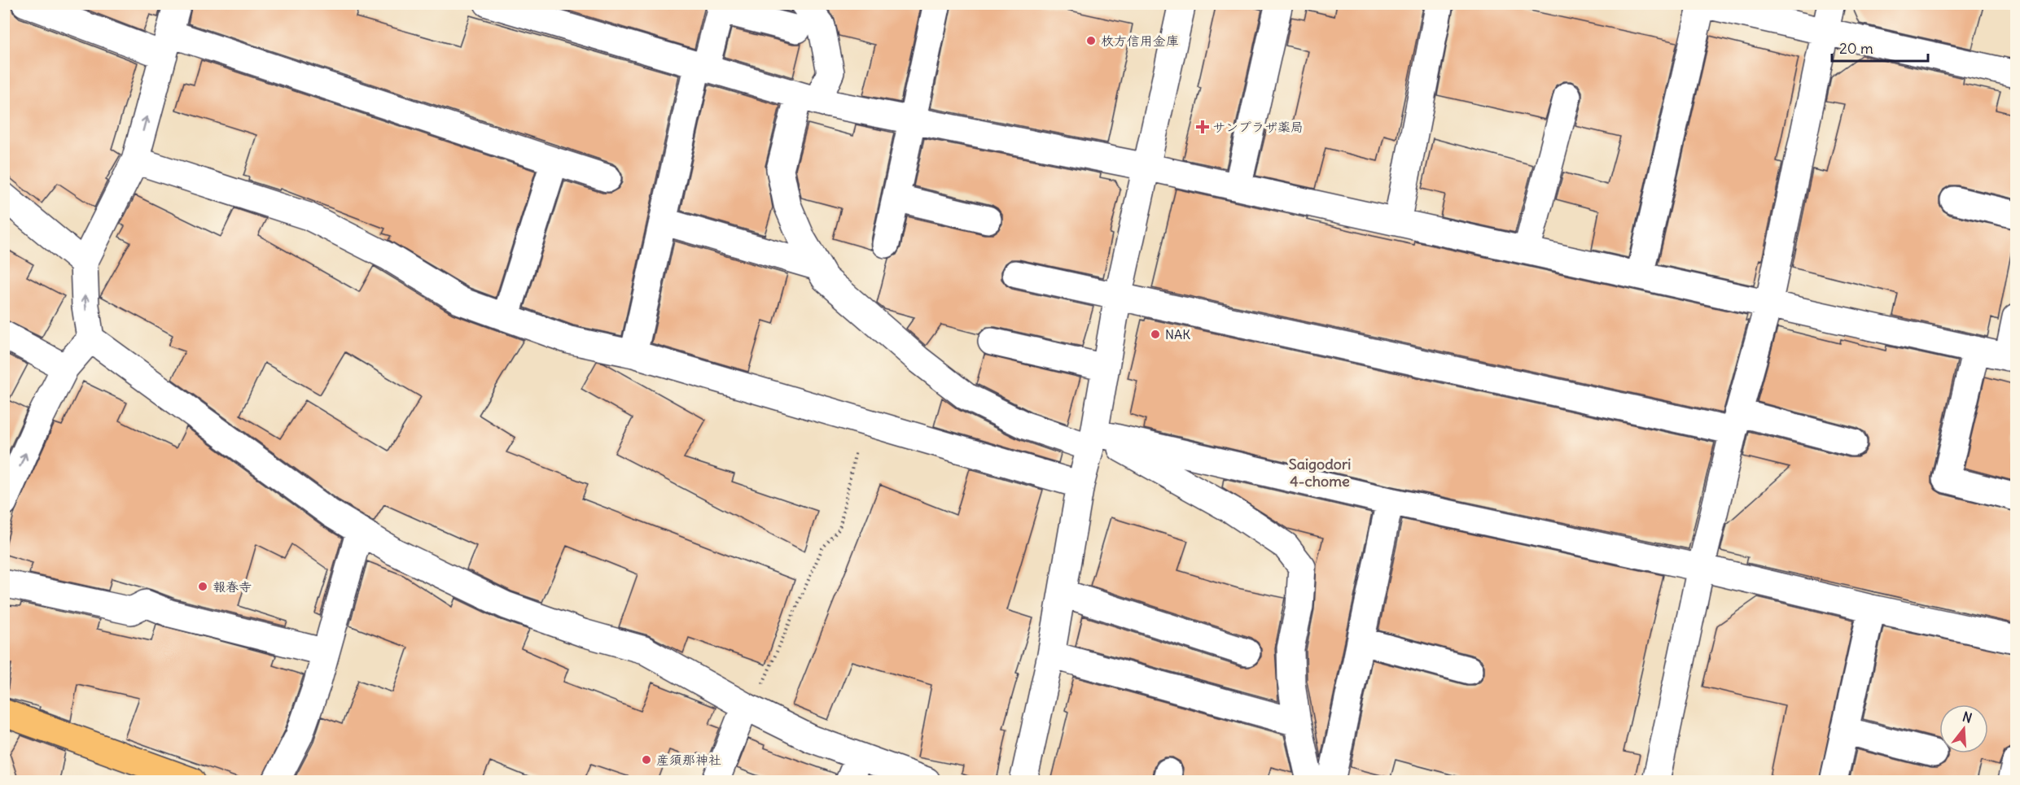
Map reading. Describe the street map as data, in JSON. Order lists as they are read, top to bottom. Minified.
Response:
{"districts":["Saigodori 4-chome"],"places":{"other":["枚方信用金庫","NAK","報春寺","産須那神社"],"health":["サンプラザ薬局"]},"scale_bar":"20 m","north":"top"}
